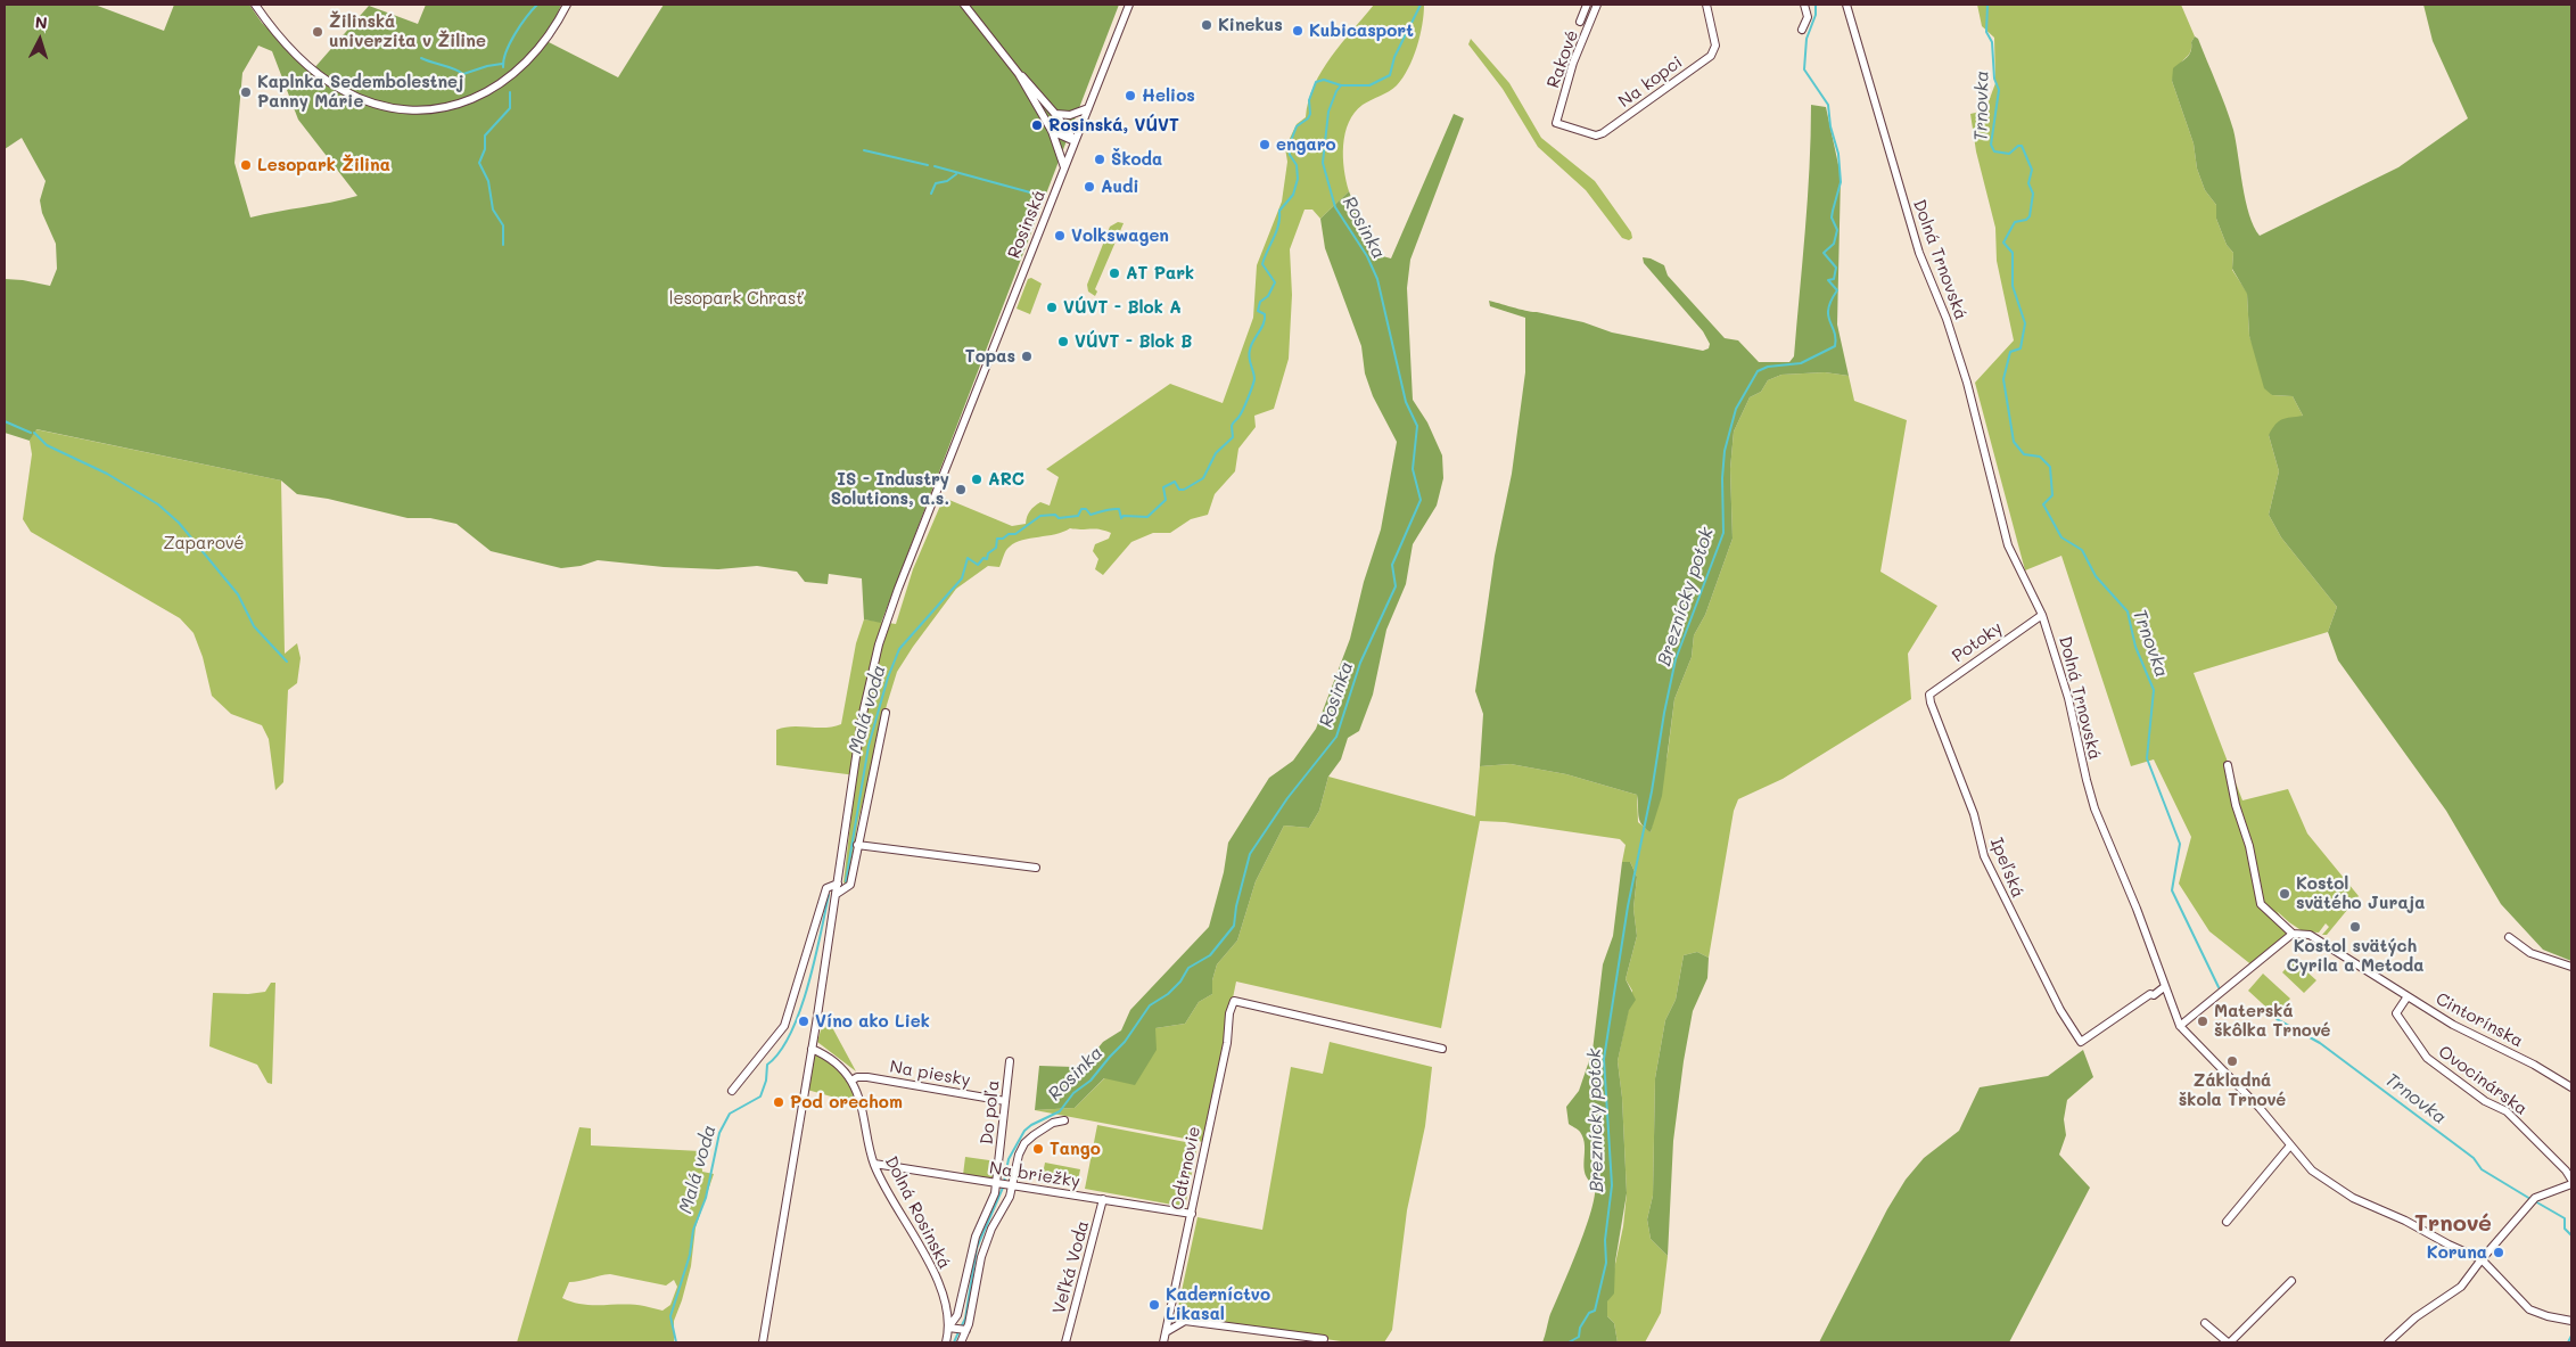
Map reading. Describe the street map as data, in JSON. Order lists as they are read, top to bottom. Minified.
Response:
{"streets":{"street":["Rakové","Na kopci","Rosinská","Dolná Trnovská","Potoky","Ipeľská","Cintorínska","Na piesky","Ovocinárska","Do poľa","Odtrnovie","Na briežky","Dolná Rosinská","Veľká Voda"]},"crossings":[["Rakové","Na kopci"],["Dolná Trnovská","Potoky"],["Dolná Trnovská","Ipeľská"],["Dolná Trnovská","Ovocinárska"],["Potoky","Ipeľská"],["Cintorínska","Ovocinárska"],["Na piesky","Do poľa"],["Na piesky","Dolná Rosinská"],["Do poľa","Na briežky"],["Do poľa","Dolná Rosinská"],["Odtrnovie","Na briežky"],["Na briežky","Dolná Rosinská"],["Na briežky","Veľká Voda"]],"districts":["Trnové"],"water":["Trnovka","Rosinka","Breznícky potok","Malá voda"],"parks":["lesopark Chrasť","Zaparové"],"places":["Kinekus","Kubicasport","Žilinská univerzita v Žiline","Kaplnka Sedembolestnej Panny Márie","Helios","Rosinská, VÚVT","engaro","Škoda","Lesopark Žilina","Audi","Volkswagen","AT Park","VÚVT - Blok A","VÚVT - Blok B","Topas","ARC","IS - Industry Solutions, a.s.","Kostol svätého Juraja","Kostol svätých Cyrila a Metoda","Víno ako Liek","Materská škôlka Trnové","Základná škola Trnové","Pod orechom","Tango","Koruna","Kaderníctvo Likasal"],"north":"top"}
